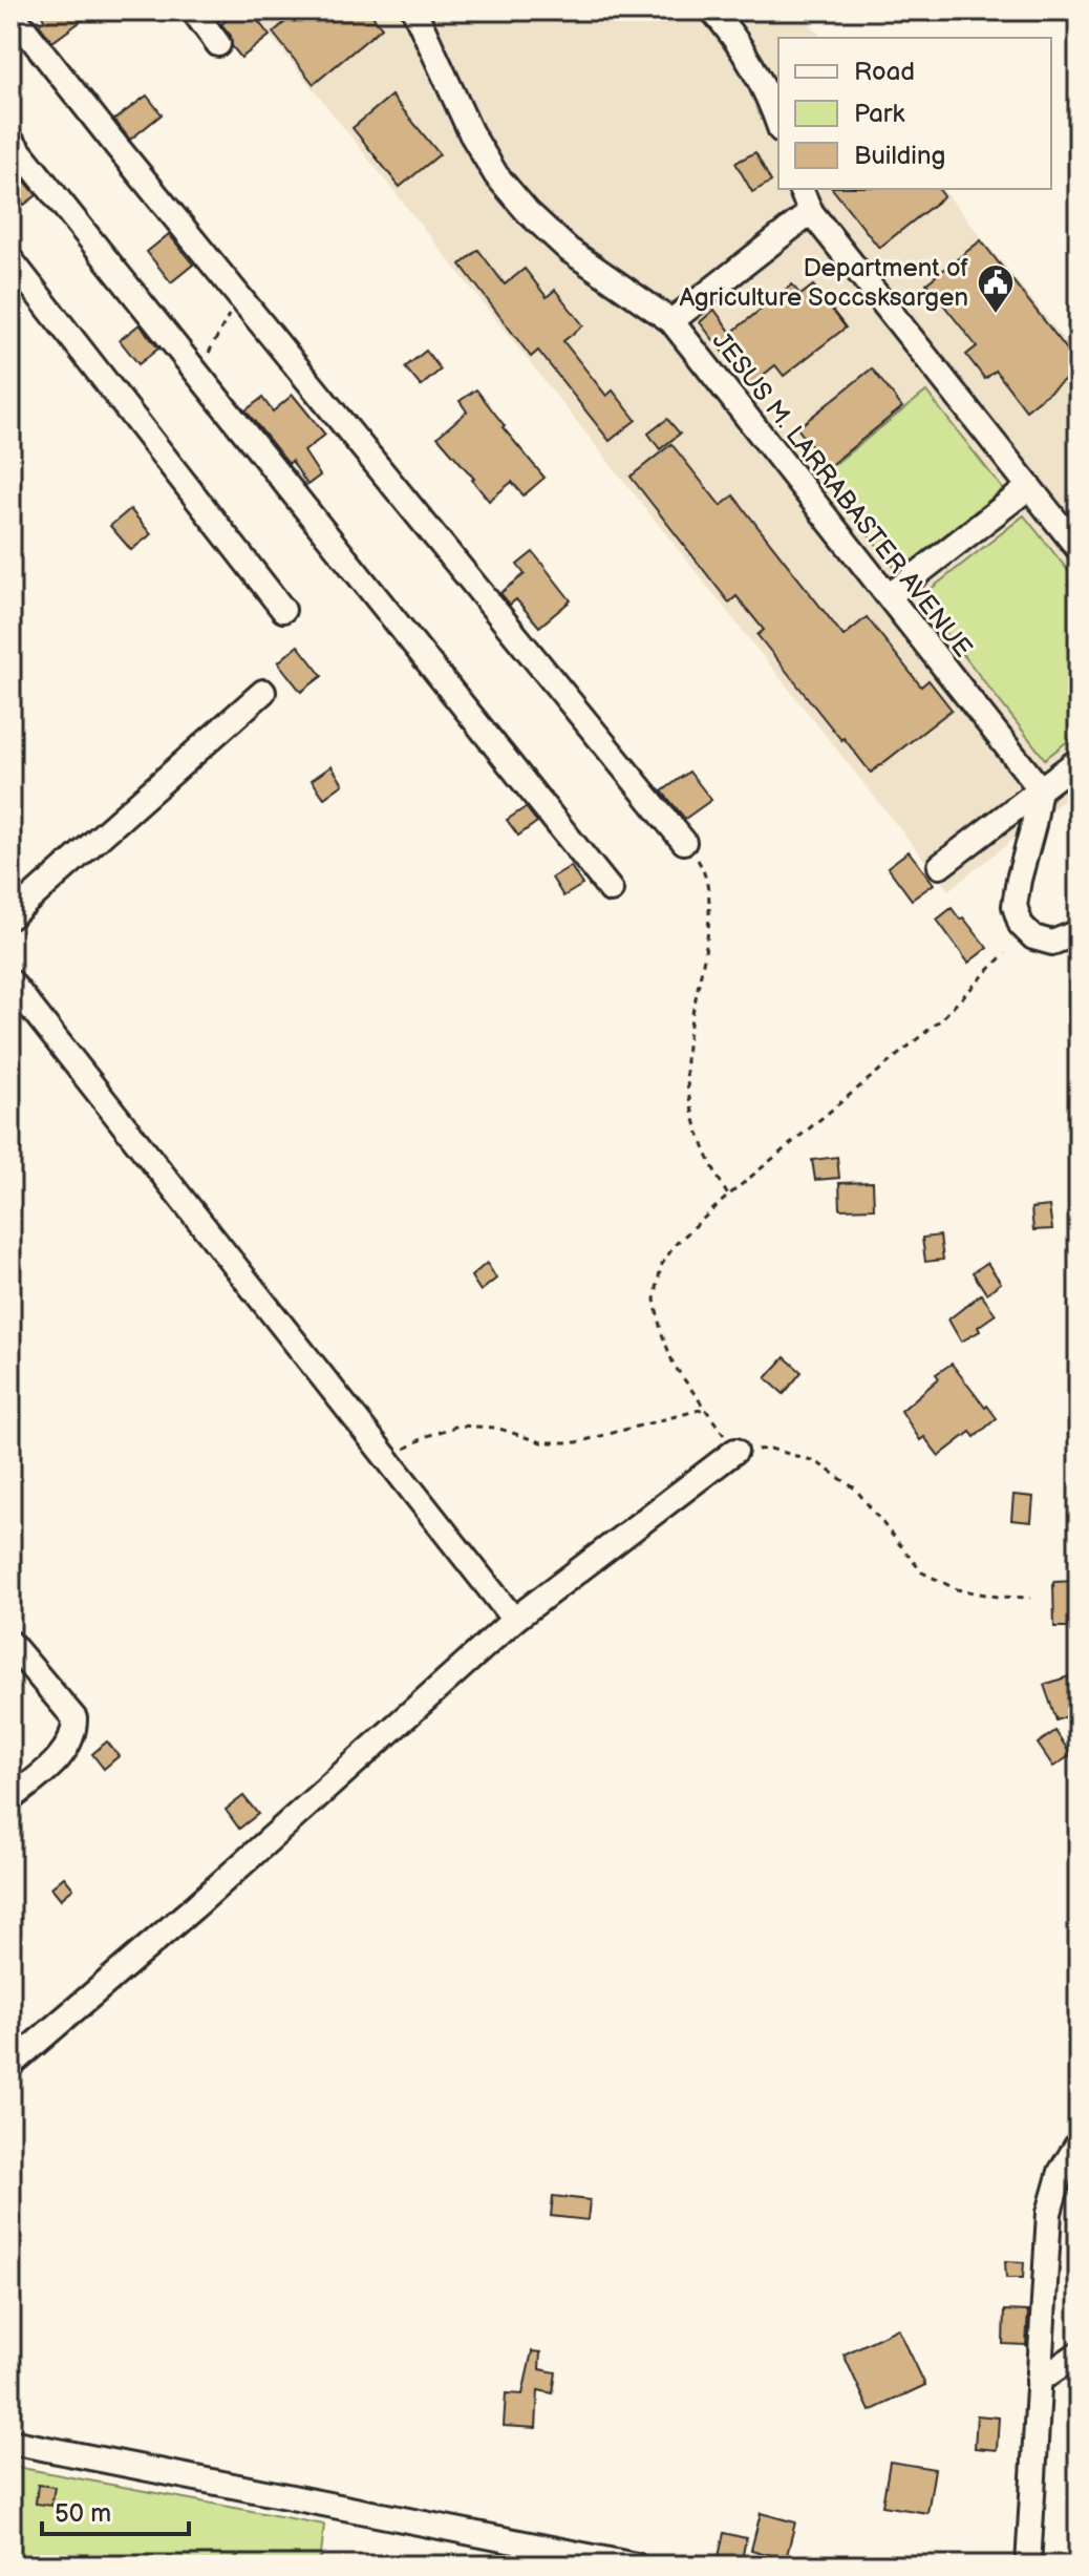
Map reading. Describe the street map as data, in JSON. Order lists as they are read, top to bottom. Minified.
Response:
{"streets":{"street":["JESUS M. LARRABASTER AVENUE"]},"places":{"public building":["Department of Agriculture Soccsksargen"]},"legend":["Road","Park","Building"],"scale_bar":"50 m"}
